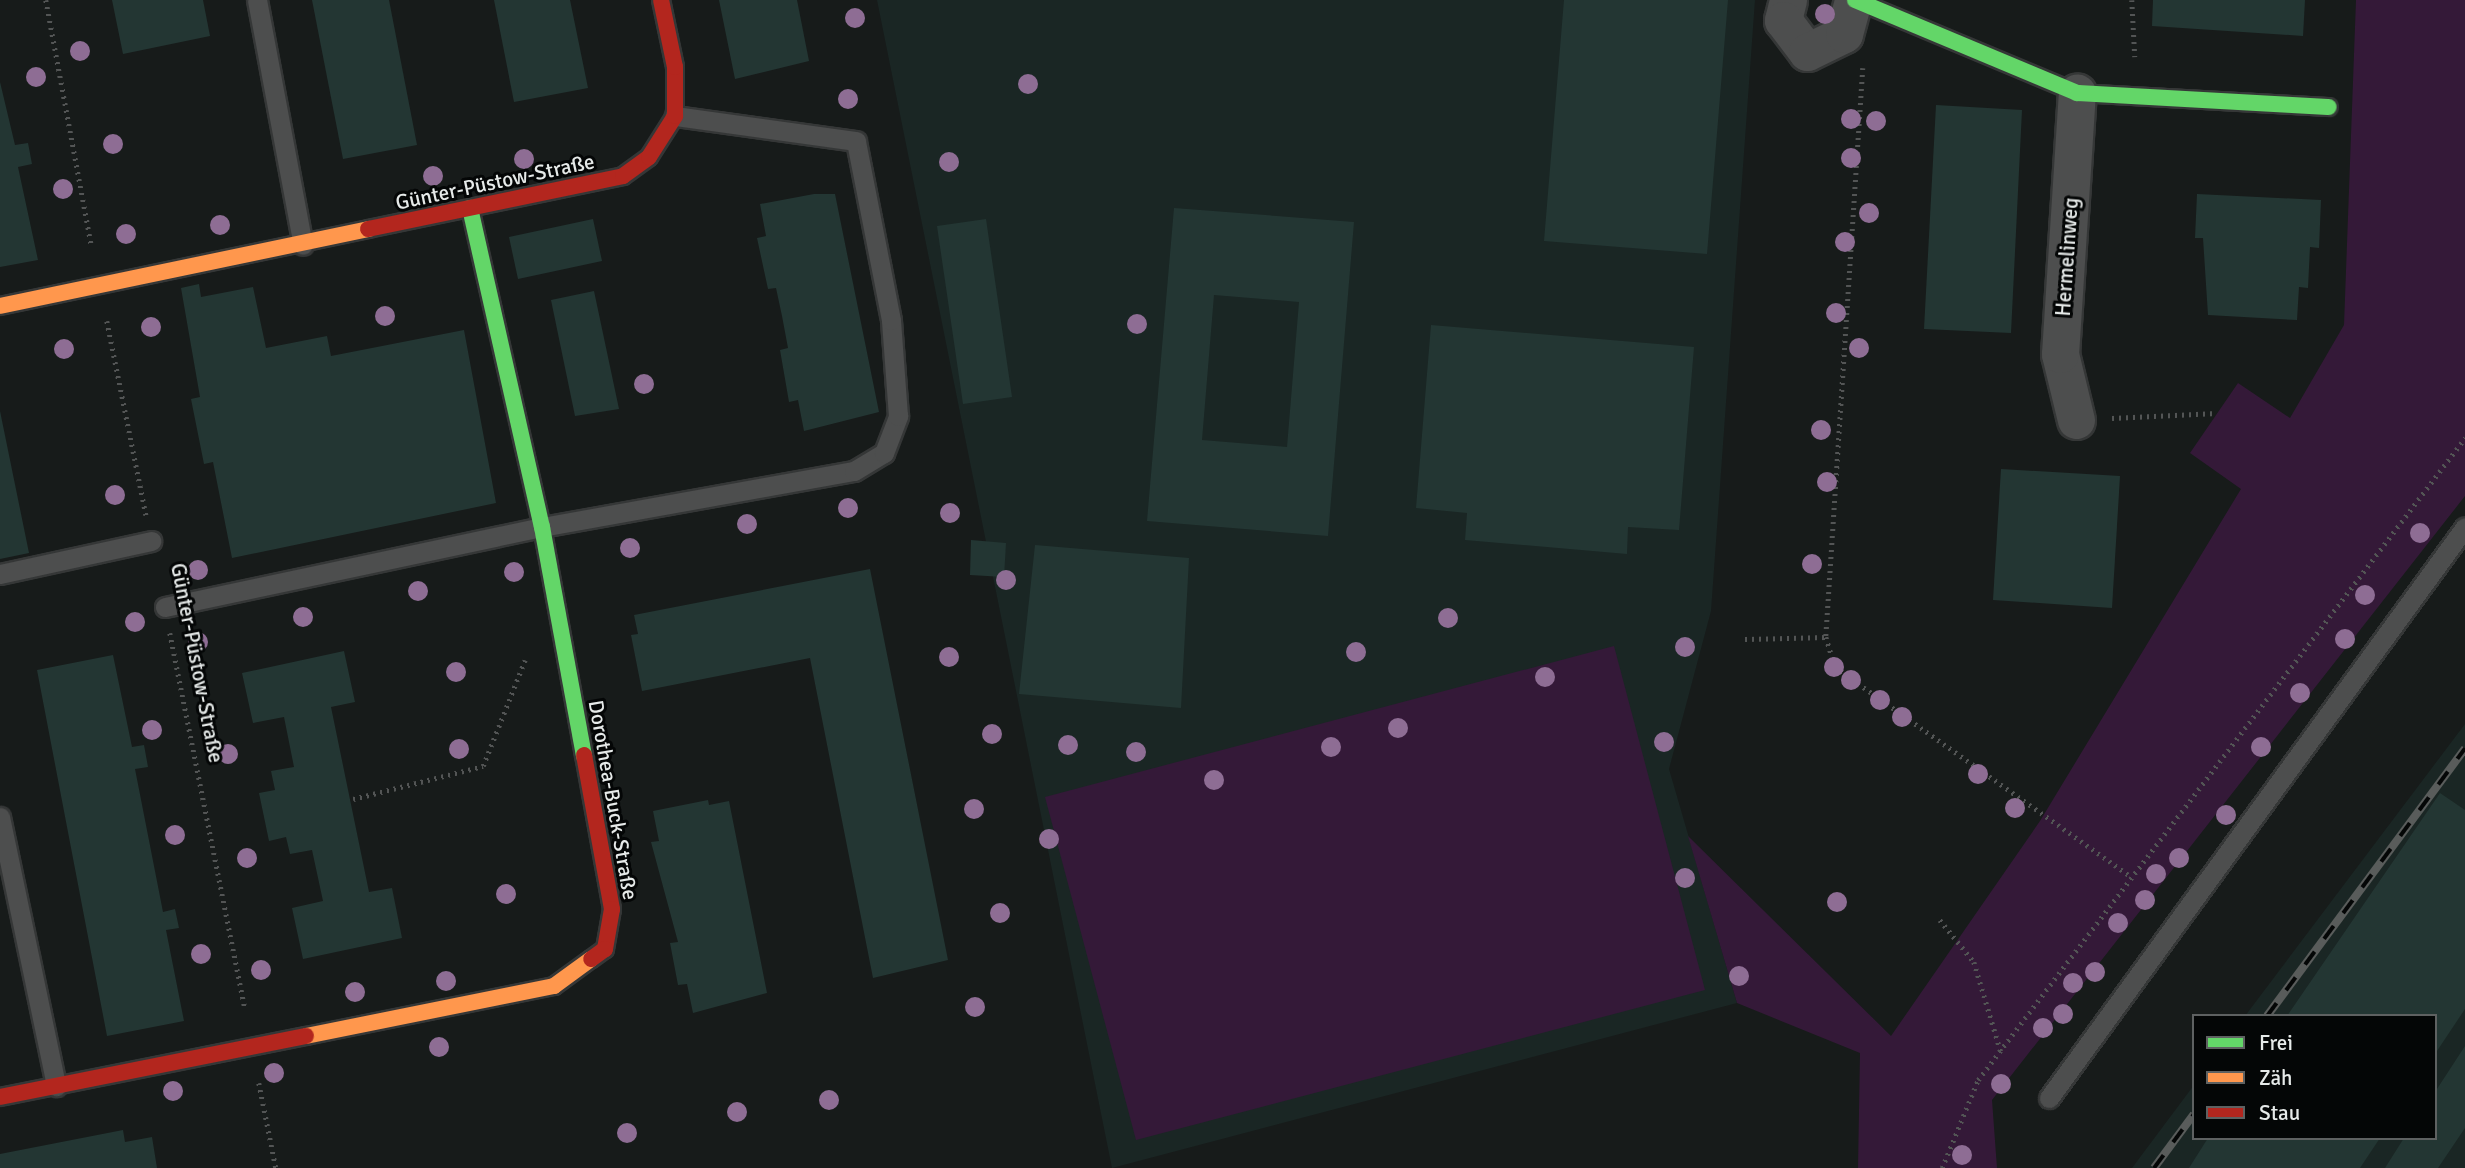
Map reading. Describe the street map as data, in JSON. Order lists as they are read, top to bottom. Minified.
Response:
{"streets":{"street":["Günter-Püstow-Straße","Hermelinweg","Dorothea-Buck-Straße"]},"crossings":[["Günter-Püstow-Straße","Dorothea-Buck-Straße"]],"legend":["Frei","Zäh","Stau"]}
